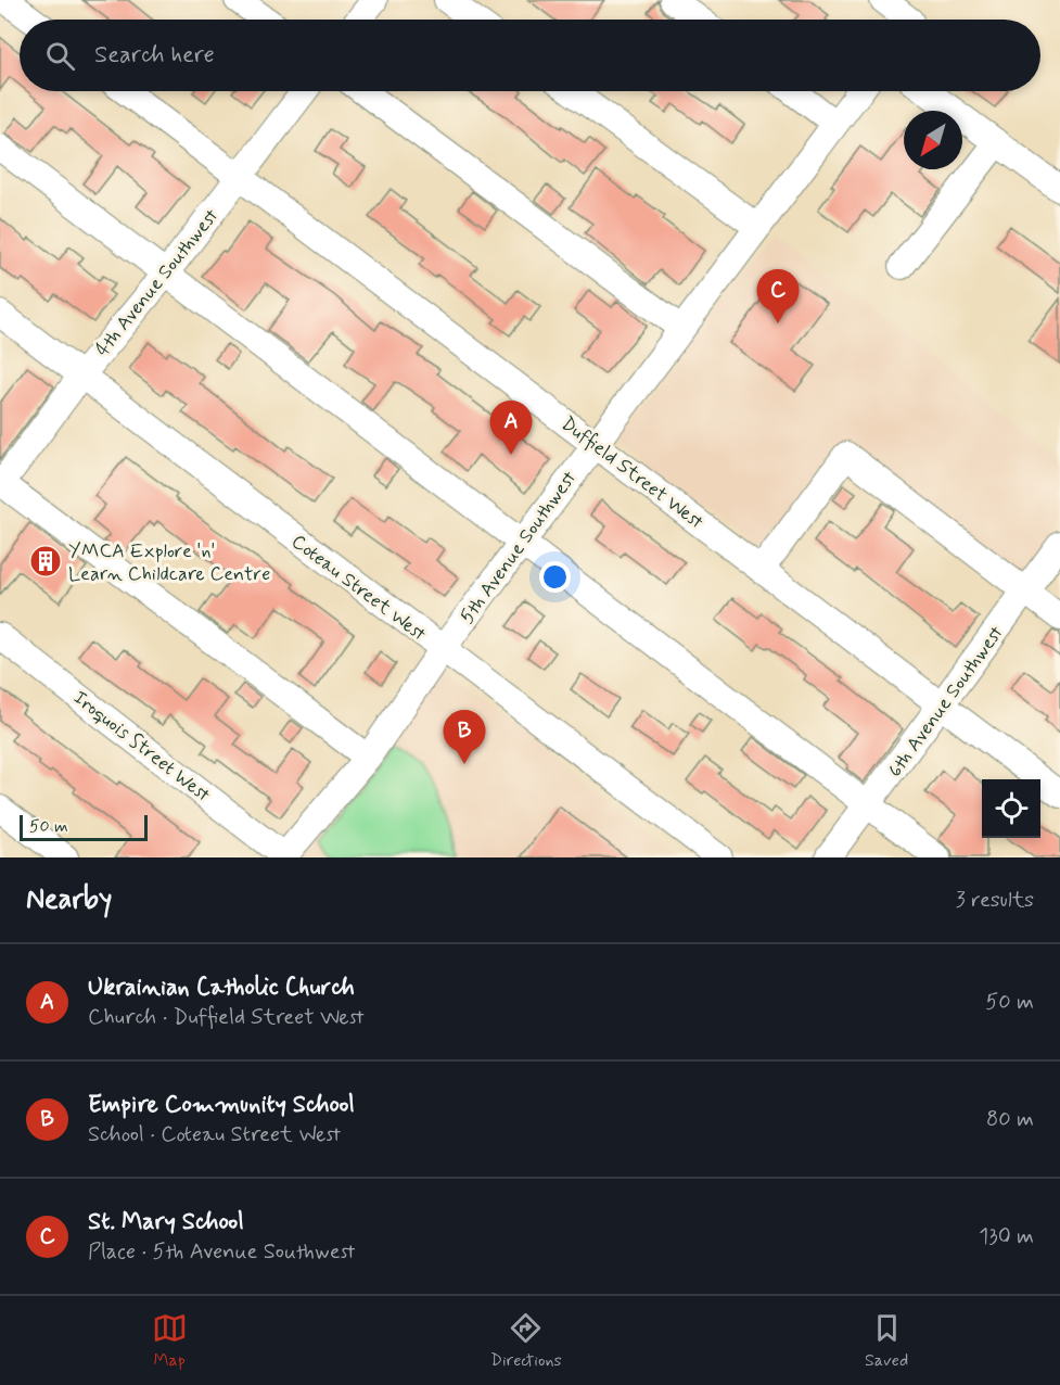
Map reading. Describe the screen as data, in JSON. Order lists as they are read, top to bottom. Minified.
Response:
{"streets":{"street":["4th Avenue Southwest","Duffield Street West","5th Avenue Southwest","Coteau Street West","6th Avenue Southwest","Iroquois Street West"]},"crossings":[["4th Avenue Southwest","Duffield Street West"],["4th Avenue Southwest","Coteau Street West"],["Duffield Street West","5th Avenue Southwest"],["Duffield Street West","6th Avenue Southwest"],["5th Avenue Southwest","Coteau Street West"],["5th Avenue Southwest","Iroquois Street West"]],"places":{"building":["YMCA Explore 'n' Learn Childcare Centre"]},"scale_bar":"50 m","north":"bottom left","page":{"search":"Search here","pins":["C","A","B"],"scale":"50 m","heading":["Nearby","3 results"],"list":[{"mark":"A","name":"Ukrainian Catholic Church","note":"Church · Duffield Street West","value":"50 m"},{"mark":"B","name":"Empire Community School","note":"School · Coteau Street West","value":"80 m"},{"mark":"C","name":"St. Mary School","note":"Place · 5th Avenue Southwest","value":"130 m"}],"nav":["Map","Directions","Saved"]}}
